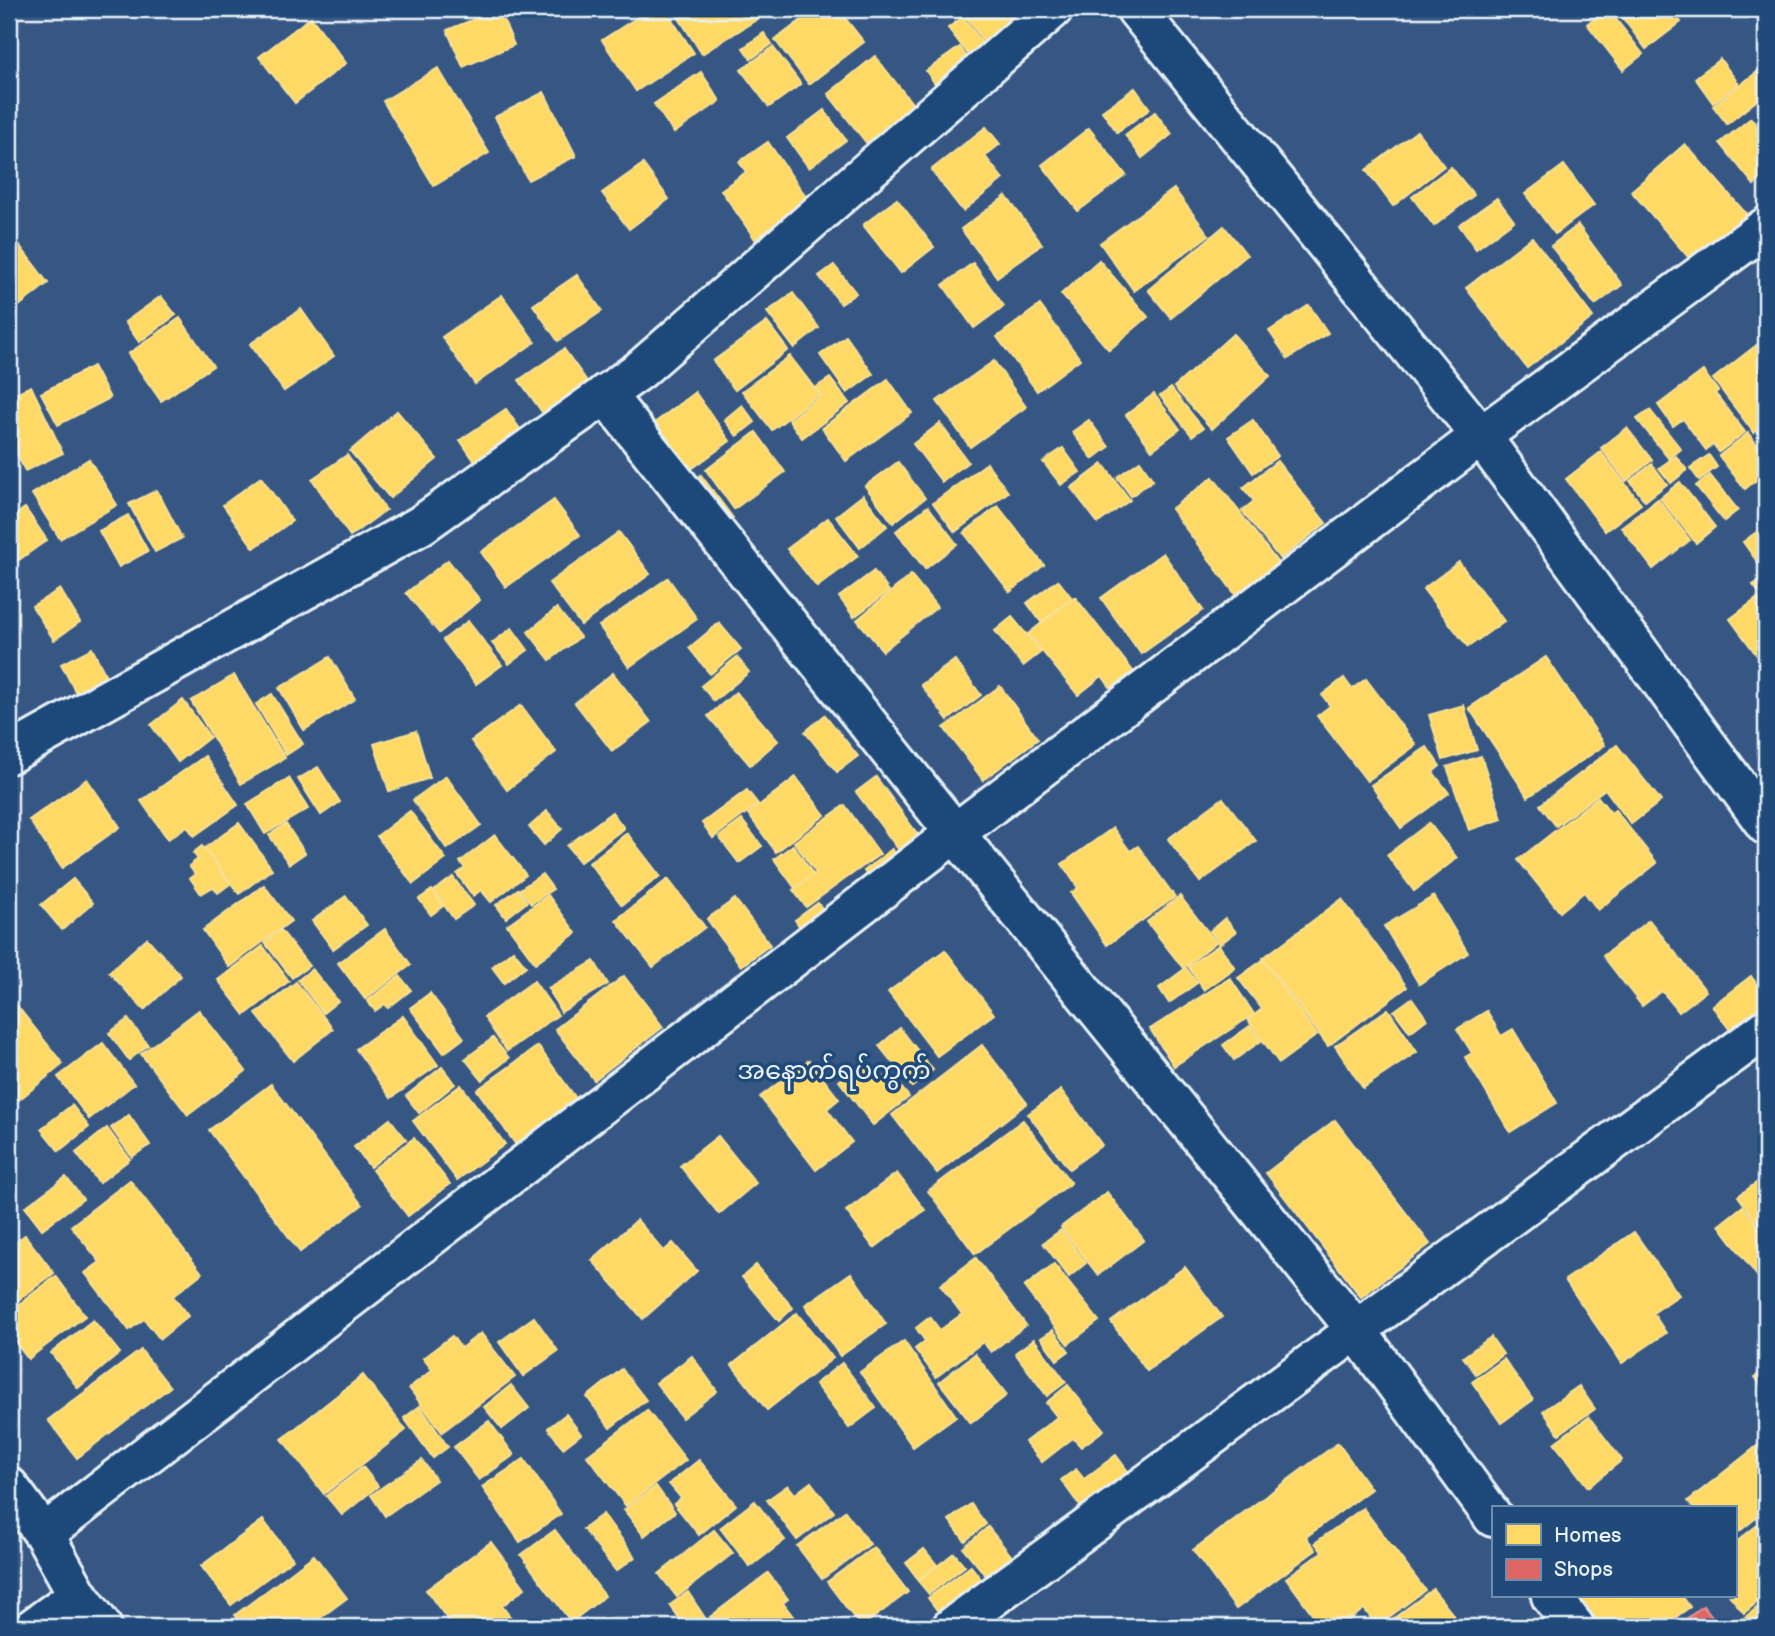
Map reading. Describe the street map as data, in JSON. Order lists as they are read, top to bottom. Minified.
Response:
{"districts":["အနောက်ရပ်ကွက်"],"legend":["Homes","Shops"]}
